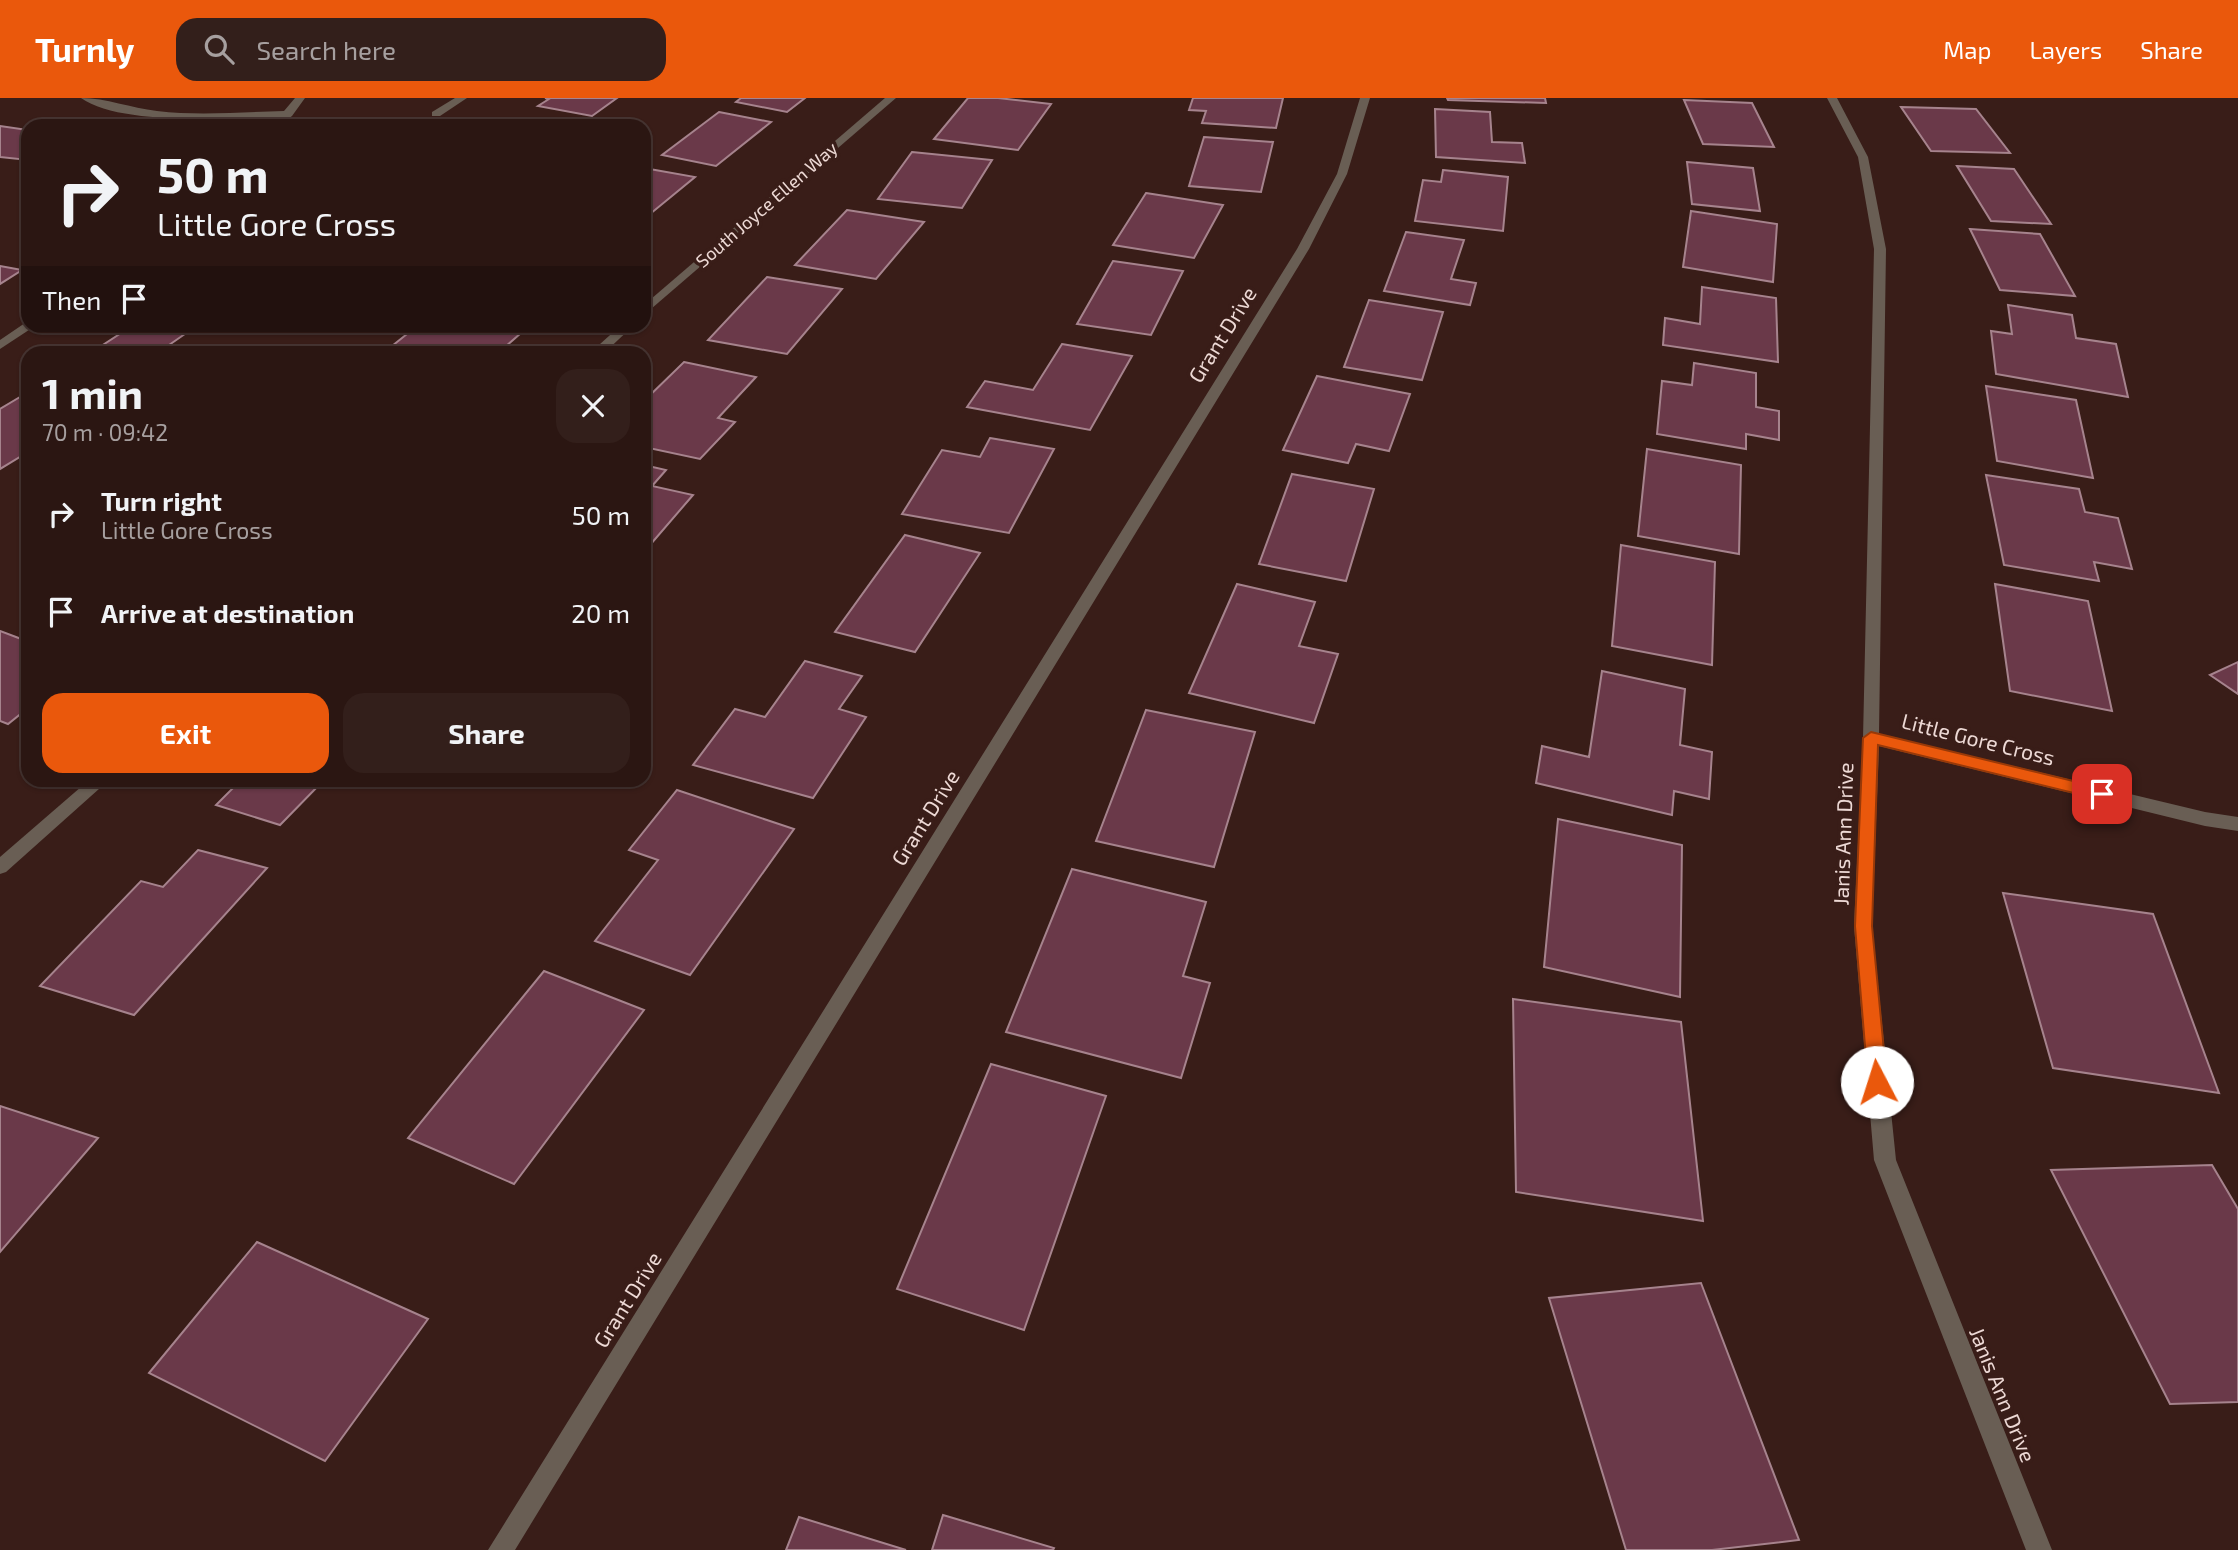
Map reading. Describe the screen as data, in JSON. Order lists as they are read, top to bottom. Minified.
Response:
{"streets":{"street":["South Joyce Ellen Way","Grant Drive","Little Gore Cross","Janis Ann Drive"]},"crossings":[["Little Gore Cross","Janis Ann Drive"]],"page":{"header":"Turnly","search":"Search here","nav":["Map","Layers","Share"],"turn":["50 m","Little Gore Cross"],"then":"Then","heading":["1 min","70 m · 09:42"],"list":[{"name":"Turn right","note":"Little Gore Cross","value":"50 m"},{"name":"Arrive at destination","value":"20 m"}],"buttons":["Exit","Share"]}}
